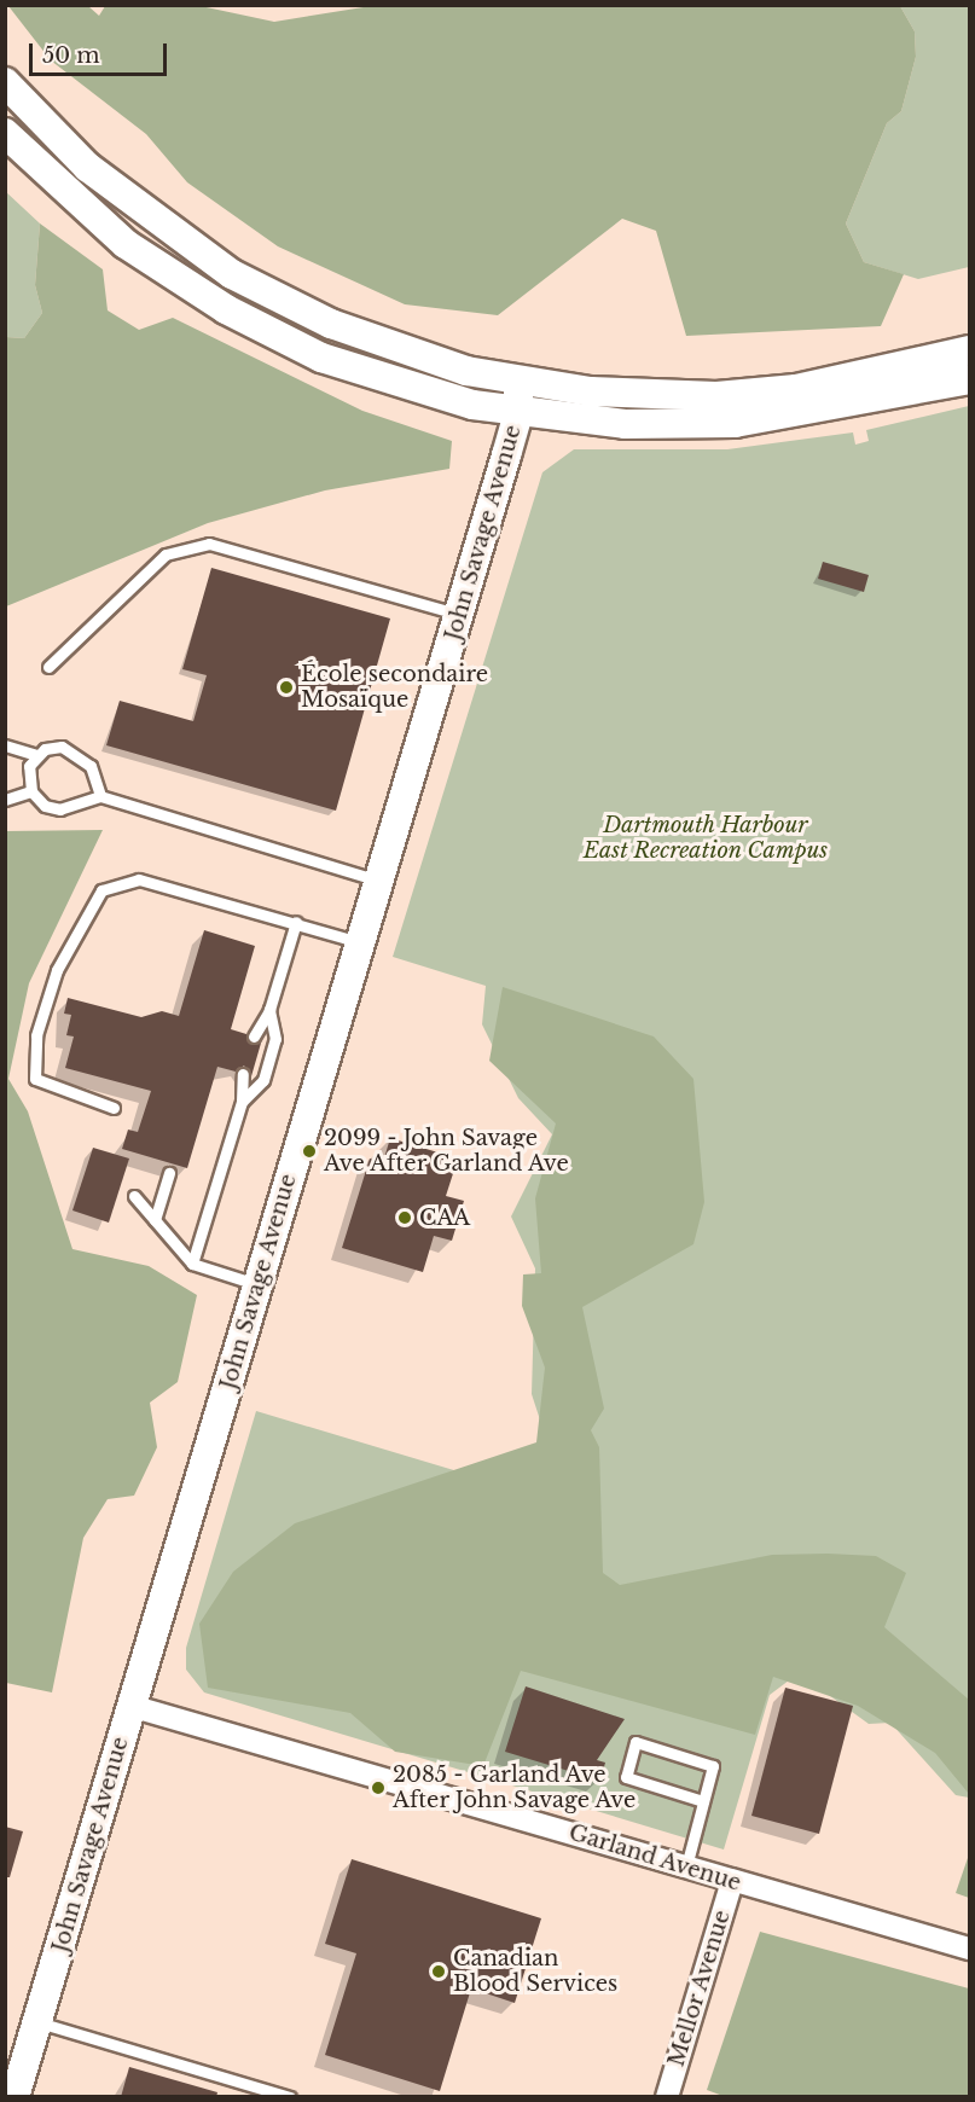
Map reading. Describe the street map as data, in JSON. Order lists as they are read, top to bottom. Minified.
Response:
{"streets":{"main road":["John Savage Avenue"],"street":["Garland Avenue","Mellor Avenue"]},"crossings":[["John Savage Avenue","Garland Avenue"],["Garland Avenue","Mellor Avenue"]],"parks":["Dartmouth Harbour East Recreation Campus"],"places":["École secondaire Mosaïque","2099 - John Savage Ave After Garland Ave","CAA","2085 - Garland Ave After John Savage Ave","Canadian Blood Services"],"scale_bar":"50 m"}
